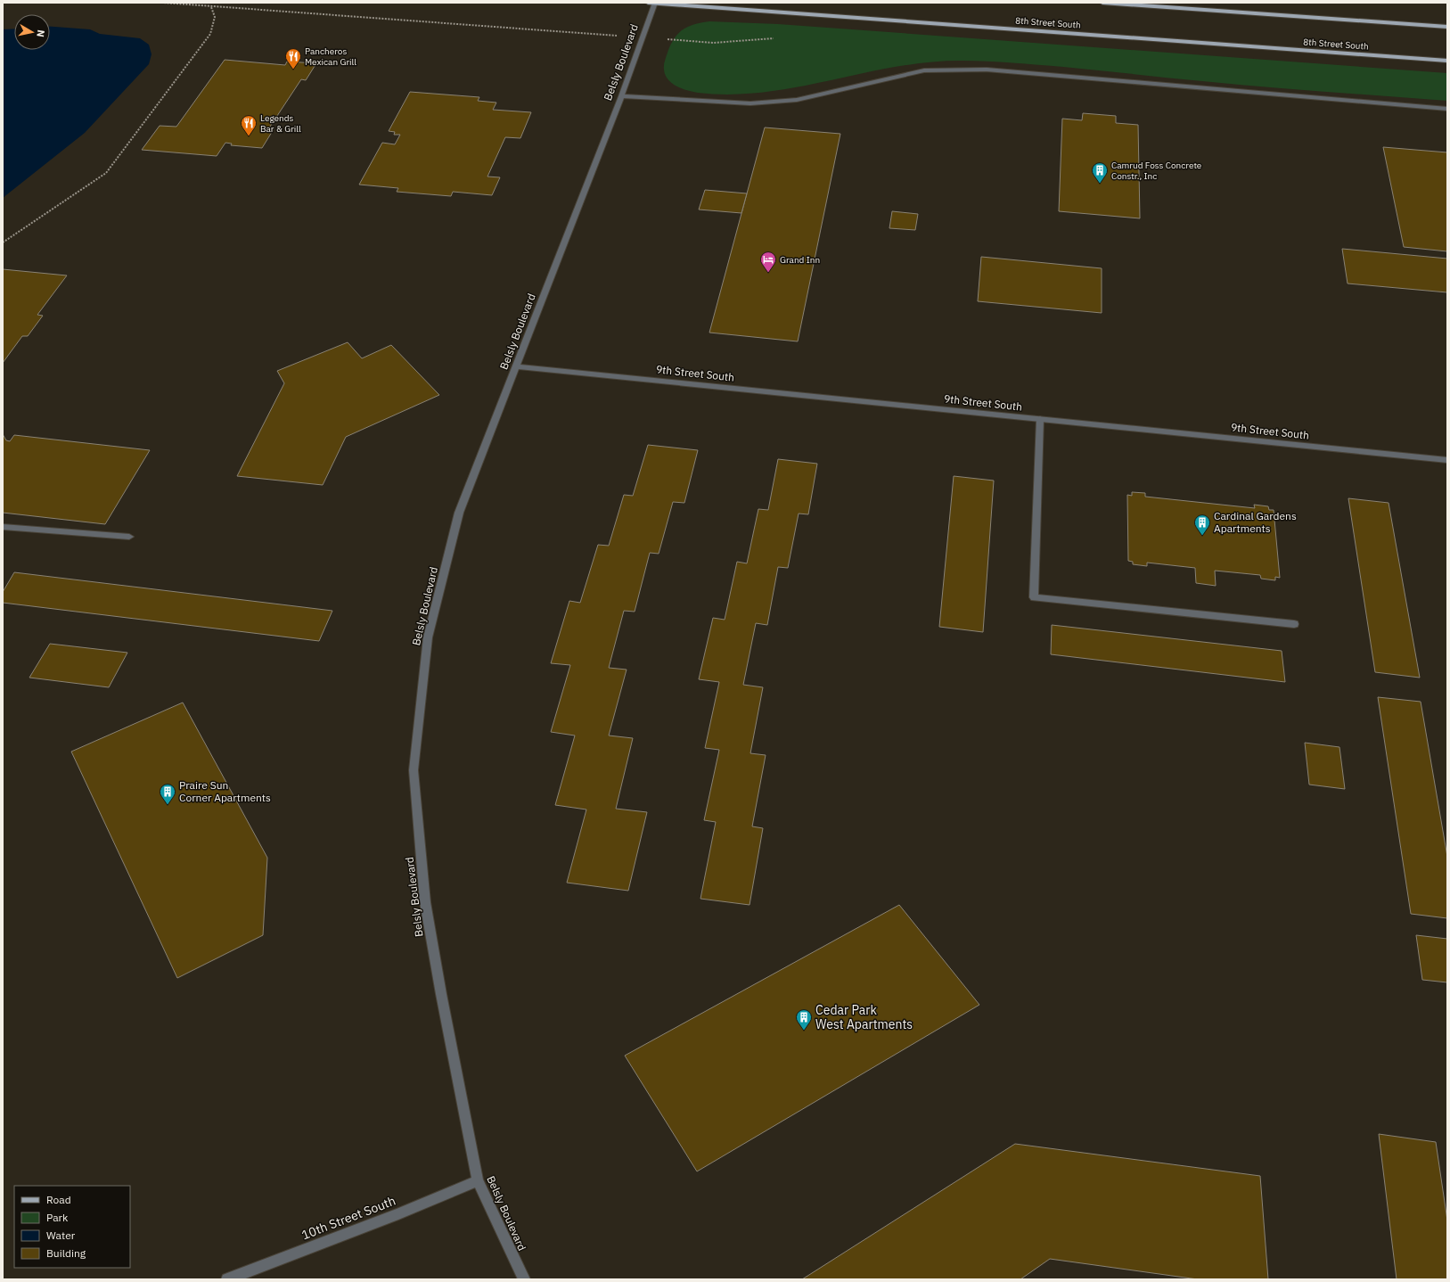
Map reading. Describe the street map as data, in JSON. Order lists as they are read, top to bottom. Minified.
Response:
{"streets":{"main road":["8th Street South"],"street":["Belsly Boulevard","9th Street South","10th Street South"]},"crossings":[["8th Street South","Belsly Boulevard"],["Belsly Boulevard","9th Street South"],["Belsly Boulevard","10th Street South"]],"places":{"restaurant":["Pancheros Mexican Grill","Legends Bar & Grill"],"building":["Camrud Foss Concrete Constr., Inc","Cardinal Gardens Apartments","Praire Sun Corner Apartments","Cedar Park West Apartments"],"hotel":["Grand Inn"]},"legend":["Road","Park","Water","Building"],"north":"right"}
